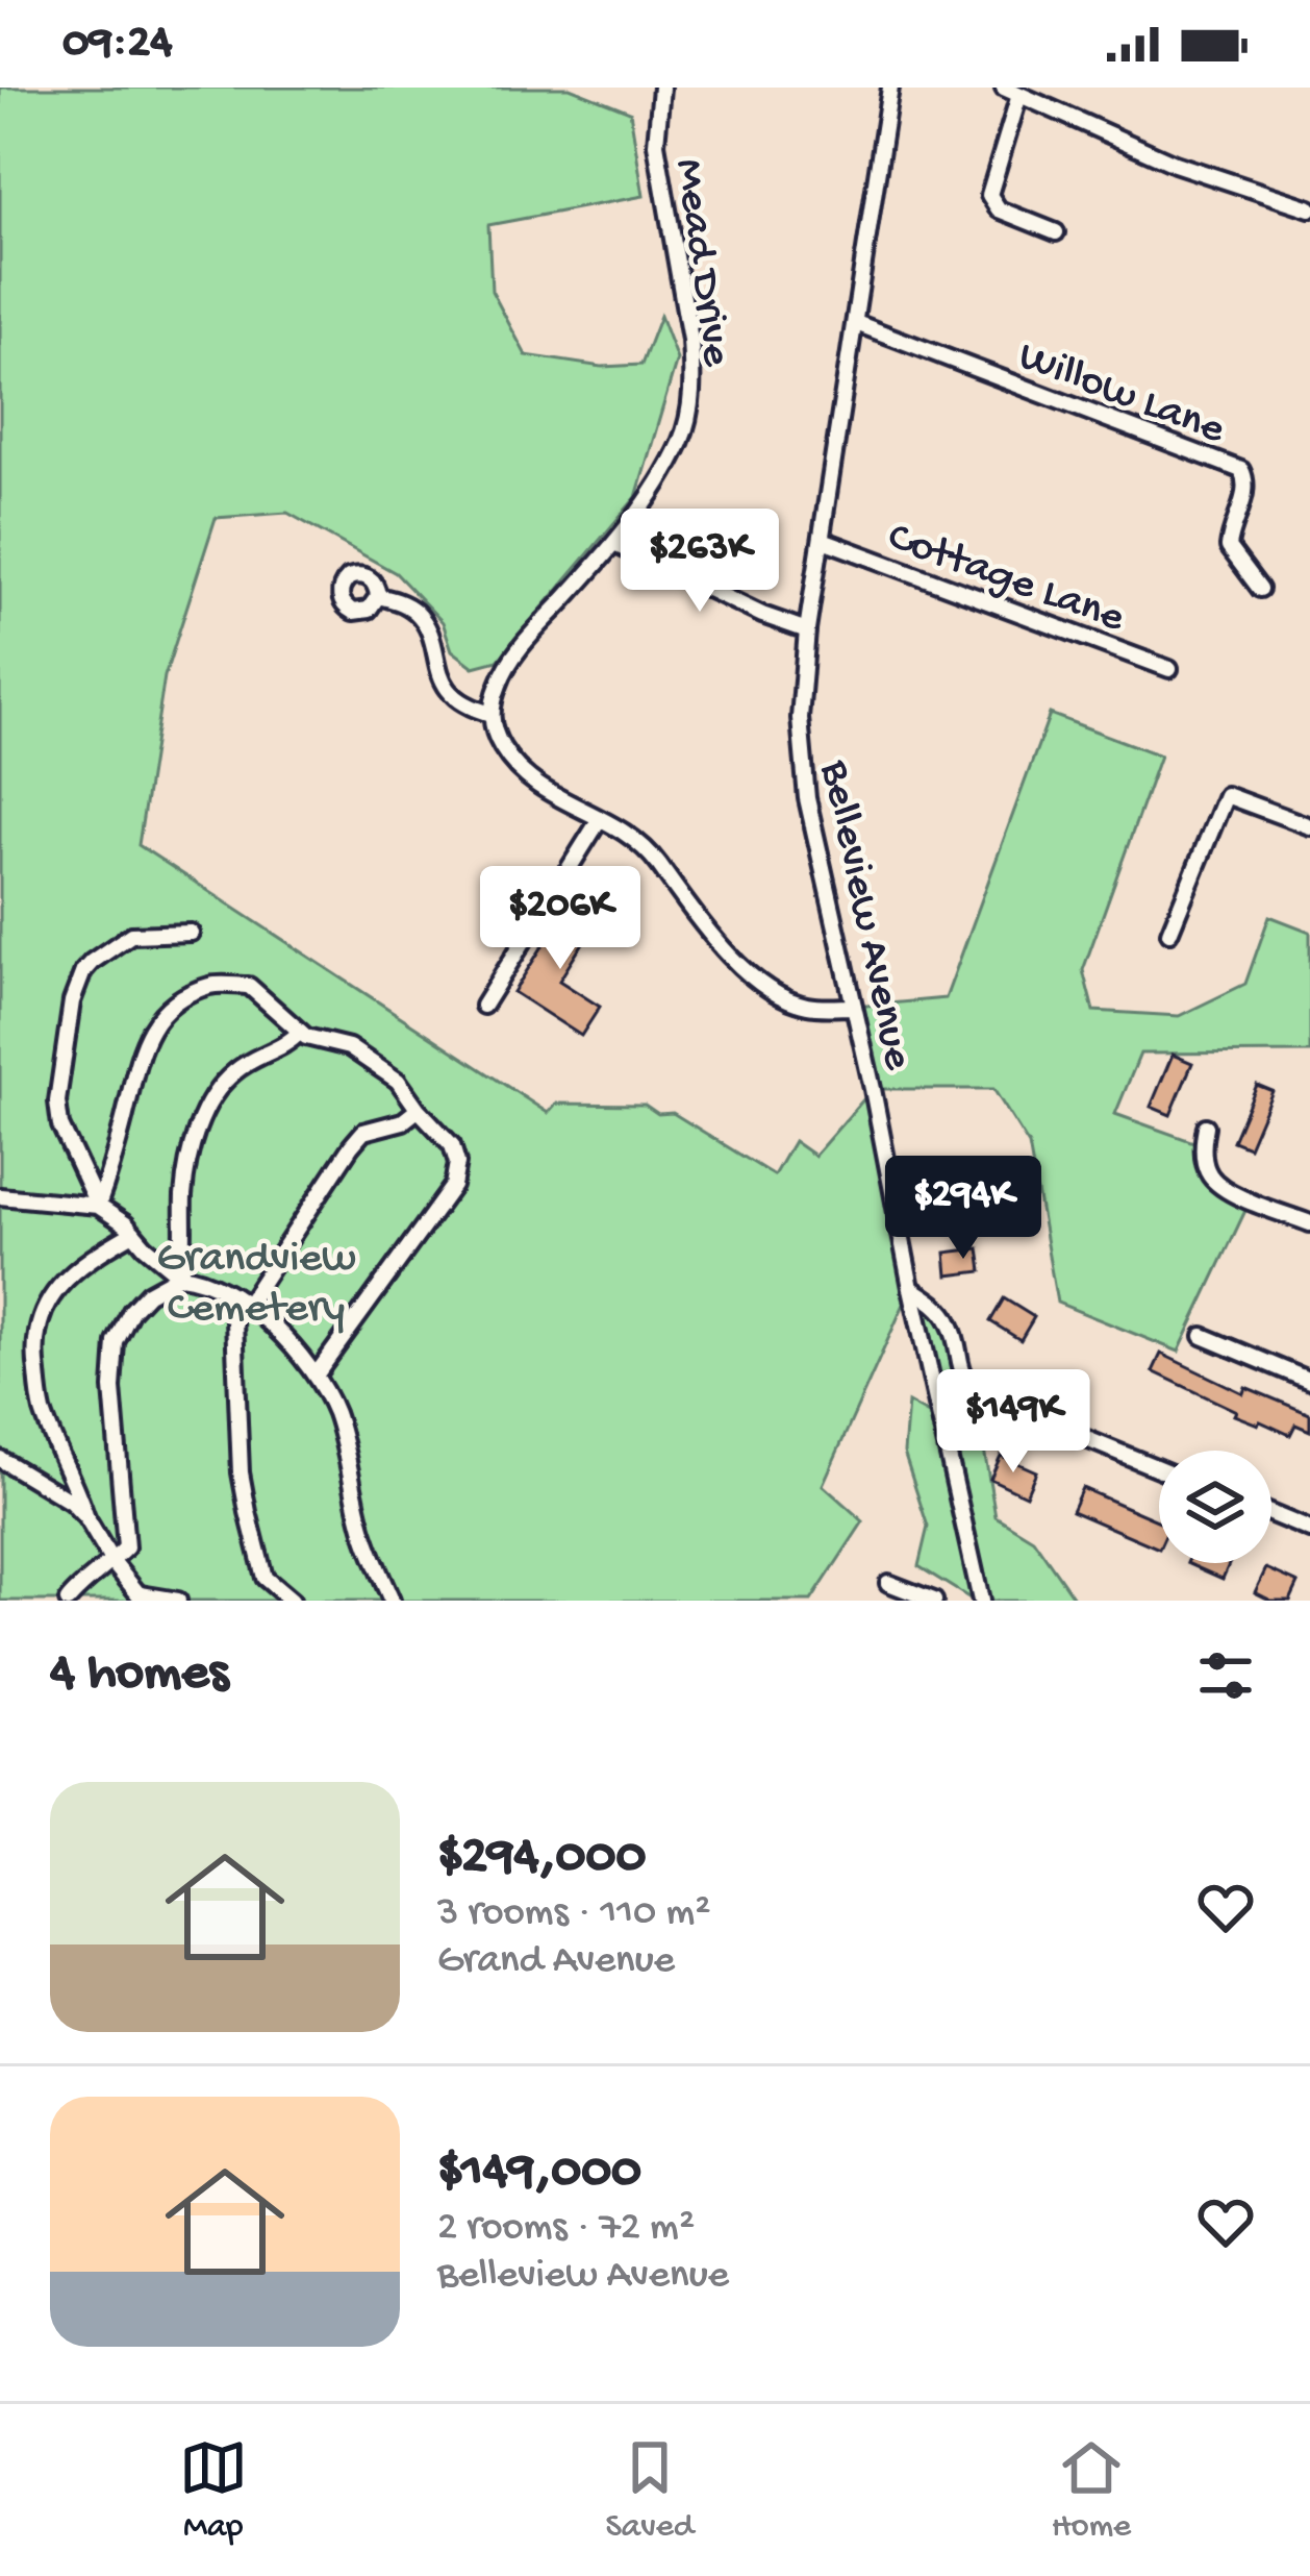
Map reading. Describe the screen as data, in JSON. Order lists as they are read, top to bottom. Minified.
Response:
{"streets":{"street":["Mead Drive","Willow Lane","Cottage Lane","Belleview Avenue"]},"crossings":[["Willow Lane","Belleview Avenue"],["Cottage Lane","Belleview Avenue"]],"parks":["Grandview Cemetery"],"page":{"status":"09:24","price":["$263K","$206K","$294K","$149K"],"heading":"4 homes","list":[{"name":"$294,000","note":"3 rooms · 110 m² · Grand Avenue"},{"name":"$149,000","note":"2 rooms · 72 m² · Belleview Avenue"}],"tabs":["Map","Saved","Home"]}}
